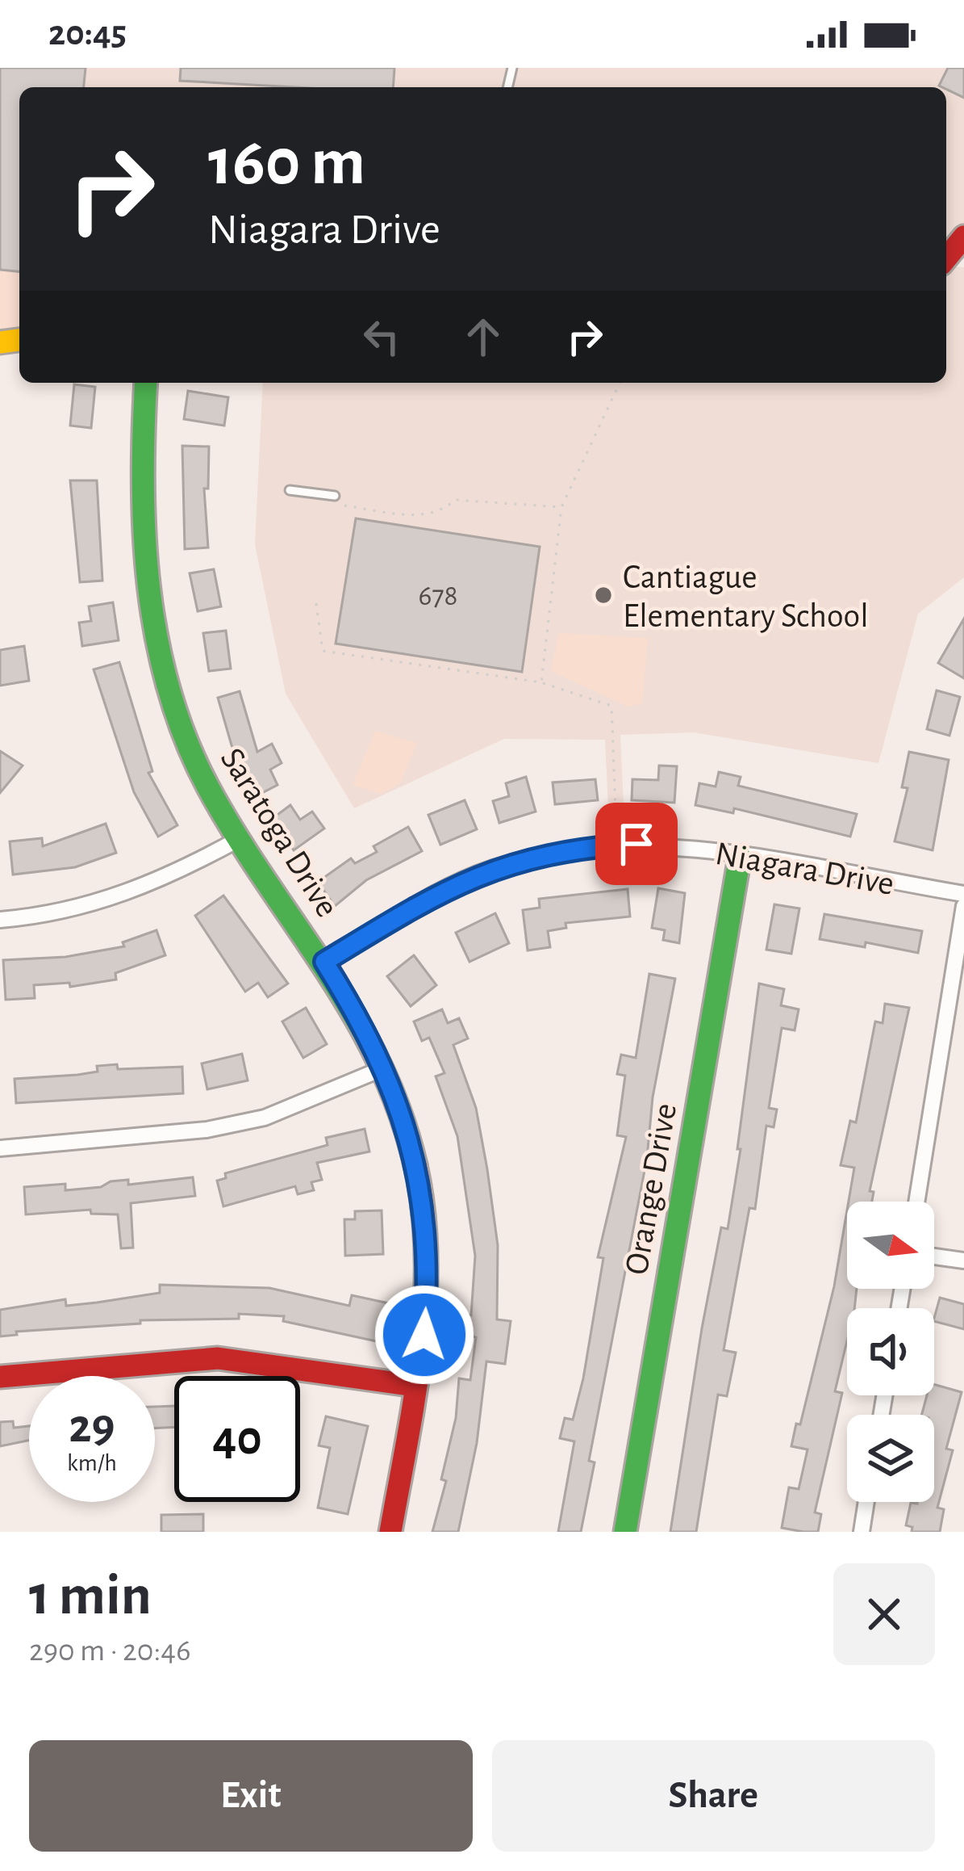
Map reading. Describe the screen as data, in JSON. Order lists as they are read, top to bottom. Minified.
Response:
{"streets":{"street":["Saratoga Drive","Niagara Drive","Orange Drive"]},"crossings":[["Saratoga Drive","Niagara Drive"],["Niagara Drive","Orange Drive"]],"places":["Cantiague Elementary School"],"house_numbers":["678"],"north":"right","page":{"status":"20:45","turn":["160 m","Niagara Drive"],"speed":"29 km/h","limit":"40","heading":["1 min","290 m · 20:46"],"buttons":["Exit","Share"]}}
